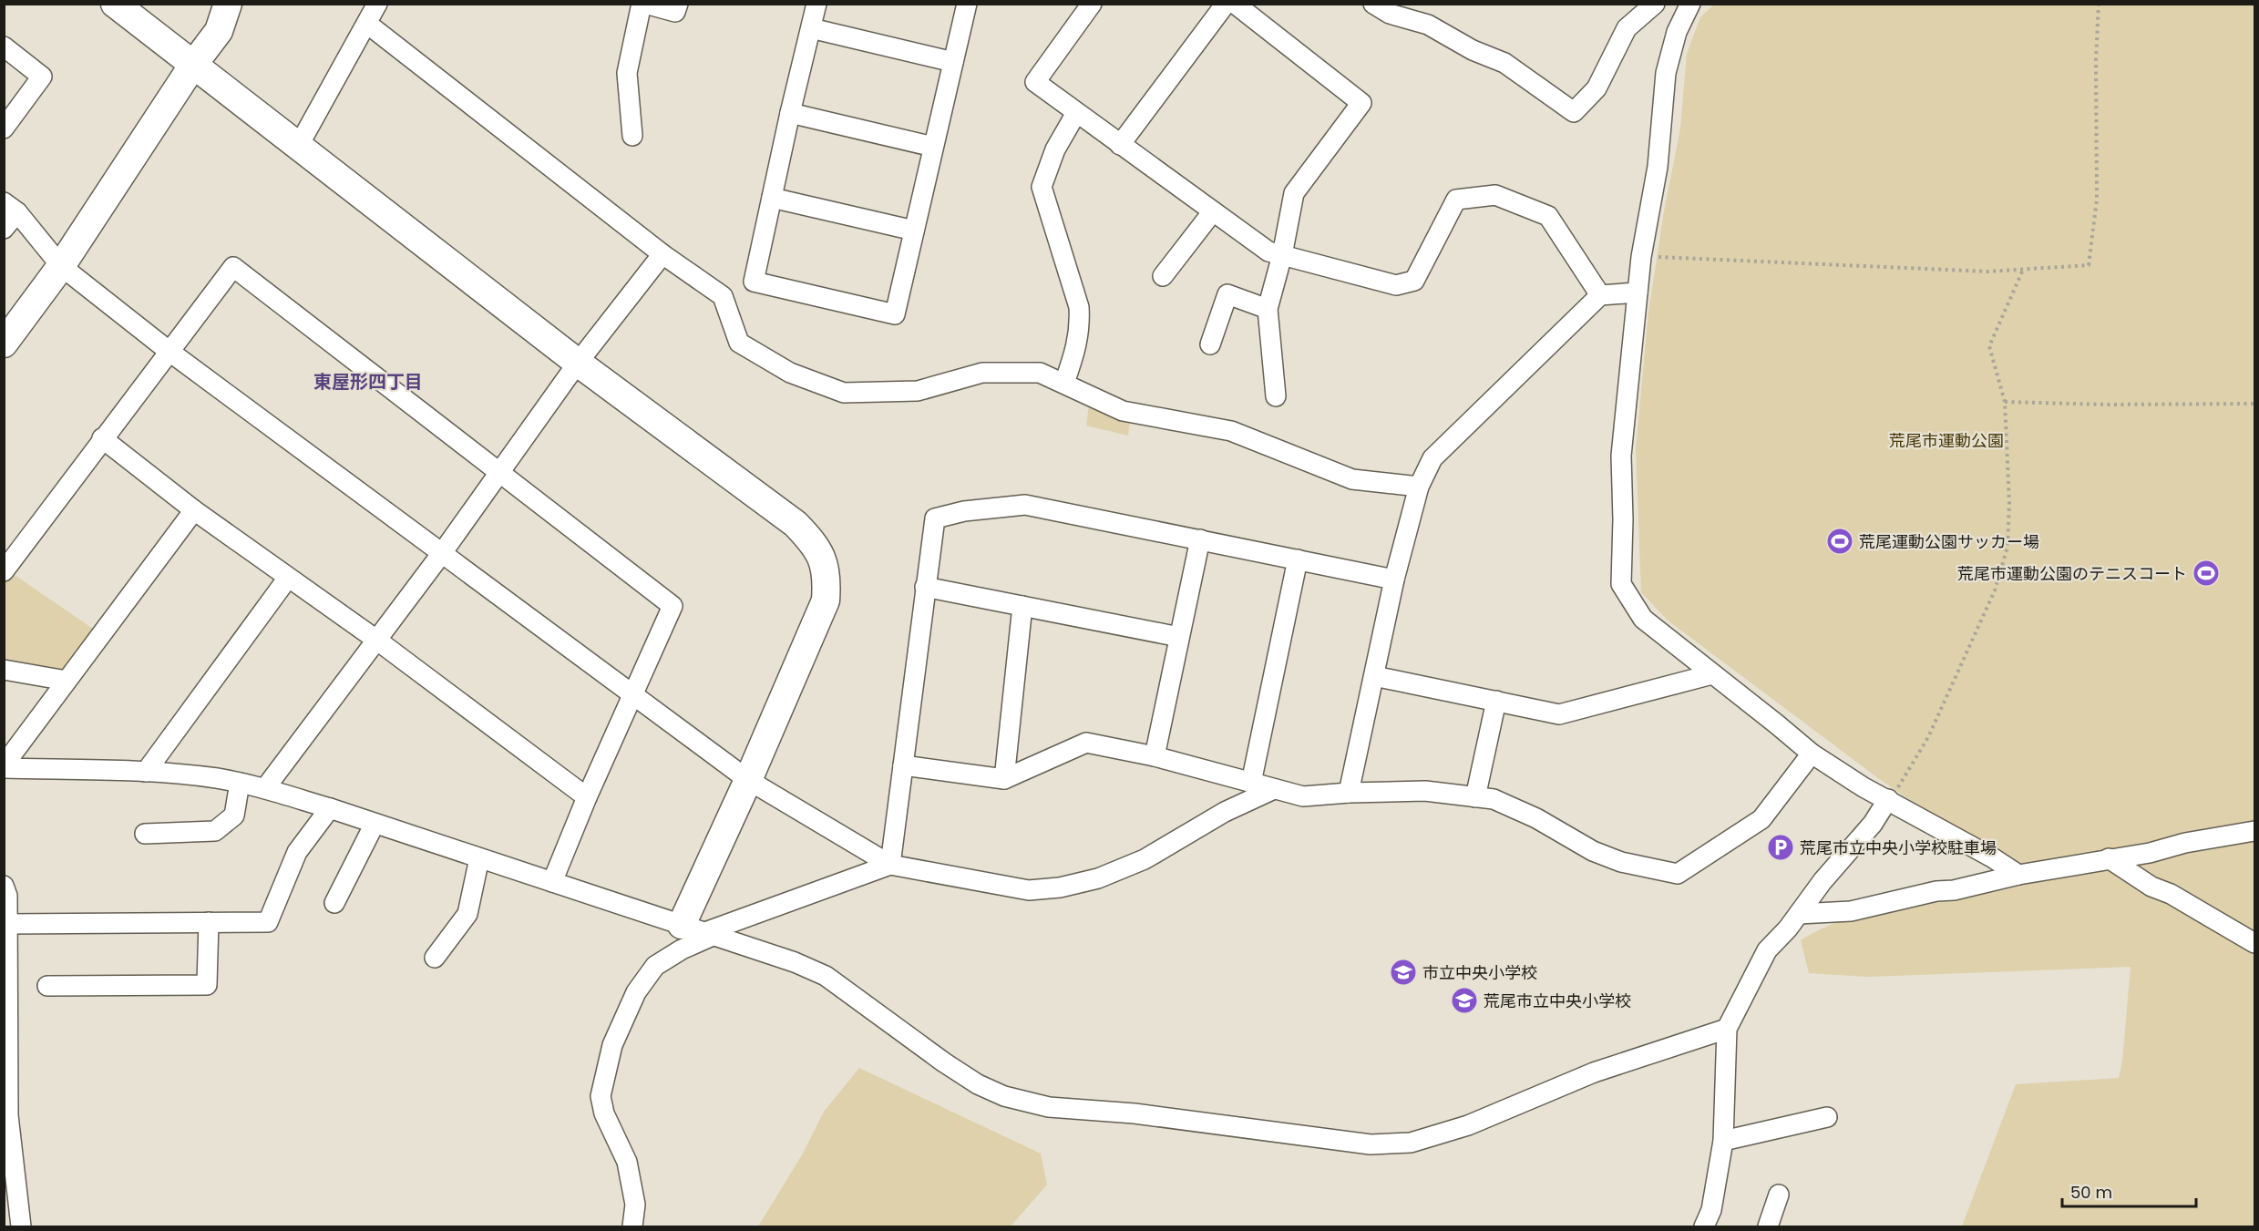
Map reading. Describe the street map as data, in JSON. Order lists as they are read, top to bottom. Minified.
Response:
{"districts":["東屋形四丁目"],"parks":["荒尾市運動公園"],"places":{"sports":["荒尾運動公園サッカー場","荒尾市運動公園のテニスコート"],"parking":["荒尾市立中央小学校駐車場"],"school or university":["市立中央小学校","荒尾市立中央小学校"]},"scale_bar":"50 m"}
